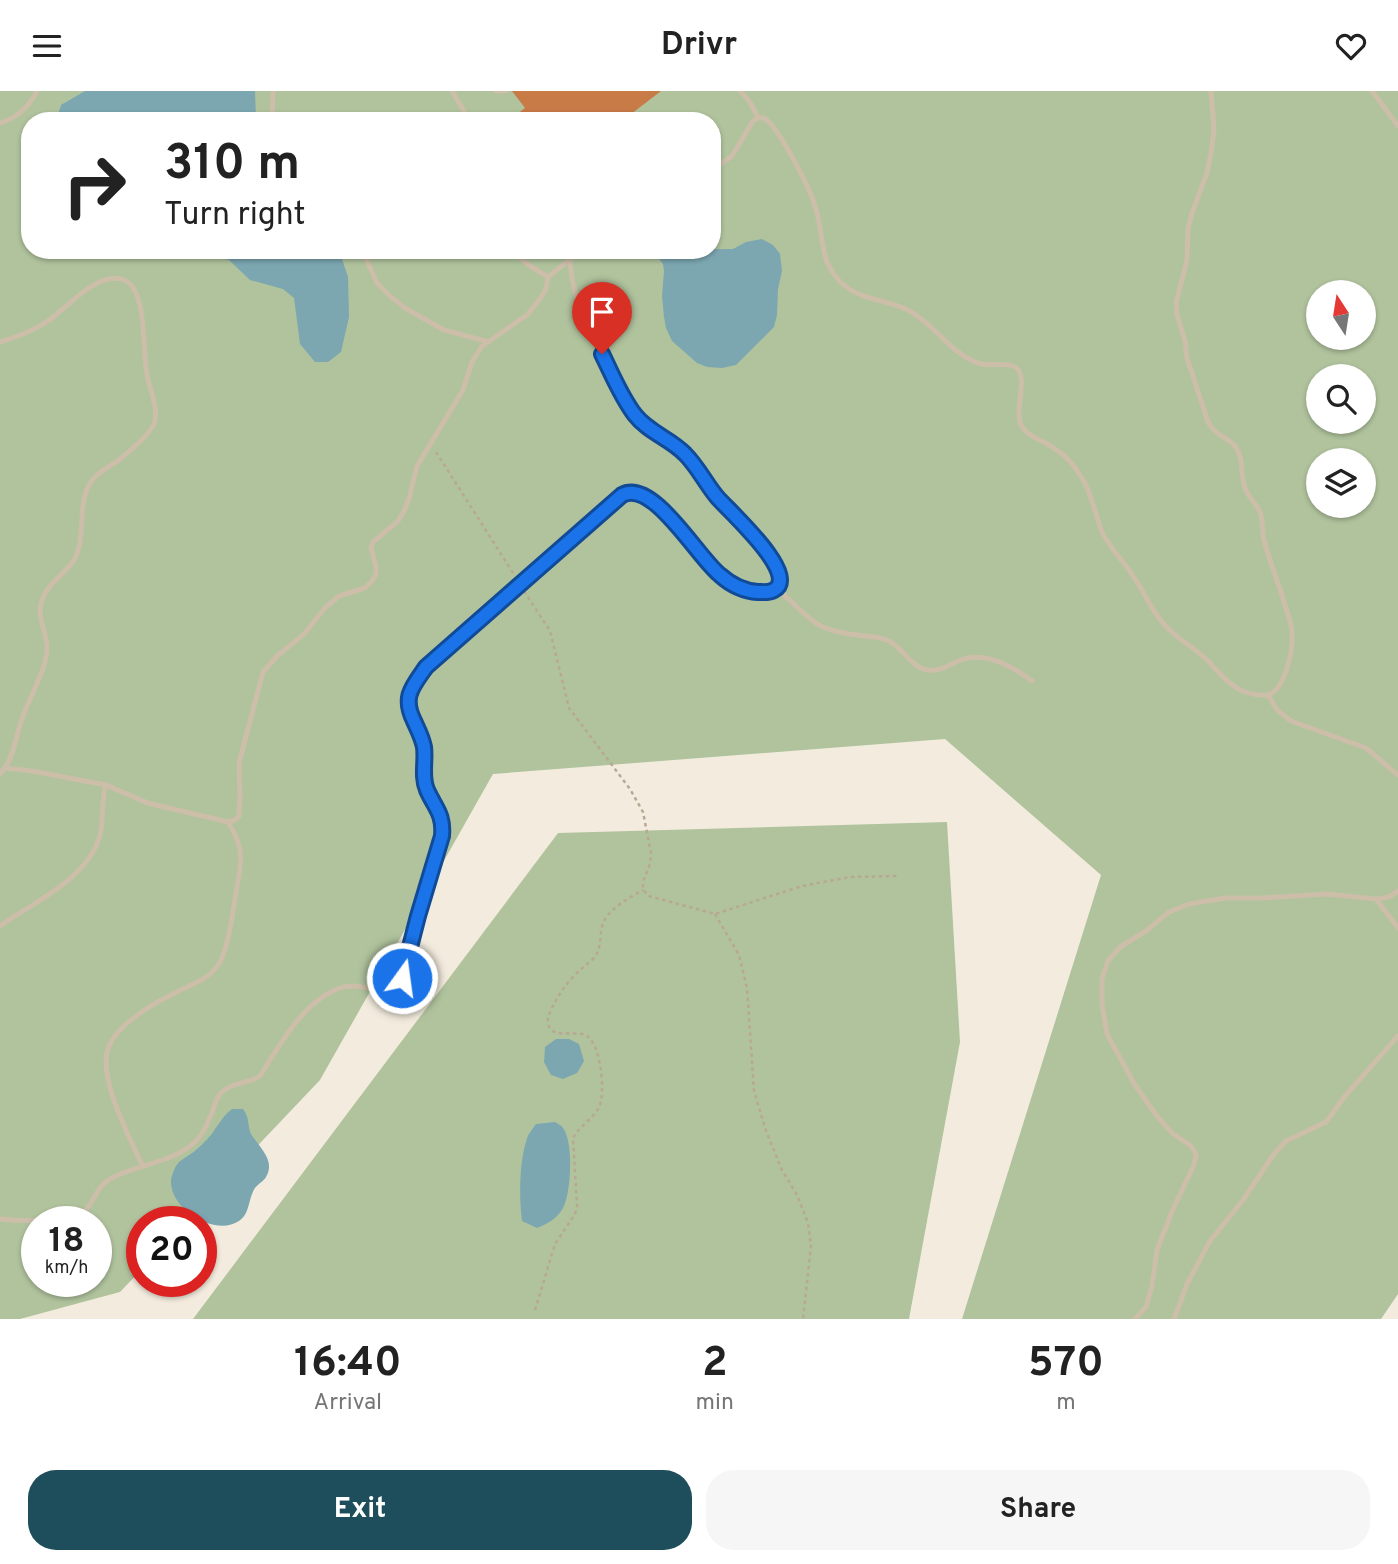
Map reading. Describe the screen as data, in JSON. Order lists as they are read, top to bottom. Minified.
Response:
{"north":"top","page":{"header":"Drivr","turn":["310 m","Turn right"],"speed":"18 km/h","limit":"20","eta":["16:40","Arrival","2","min","570","m"],"buttons":["Exit","Share"]}}
